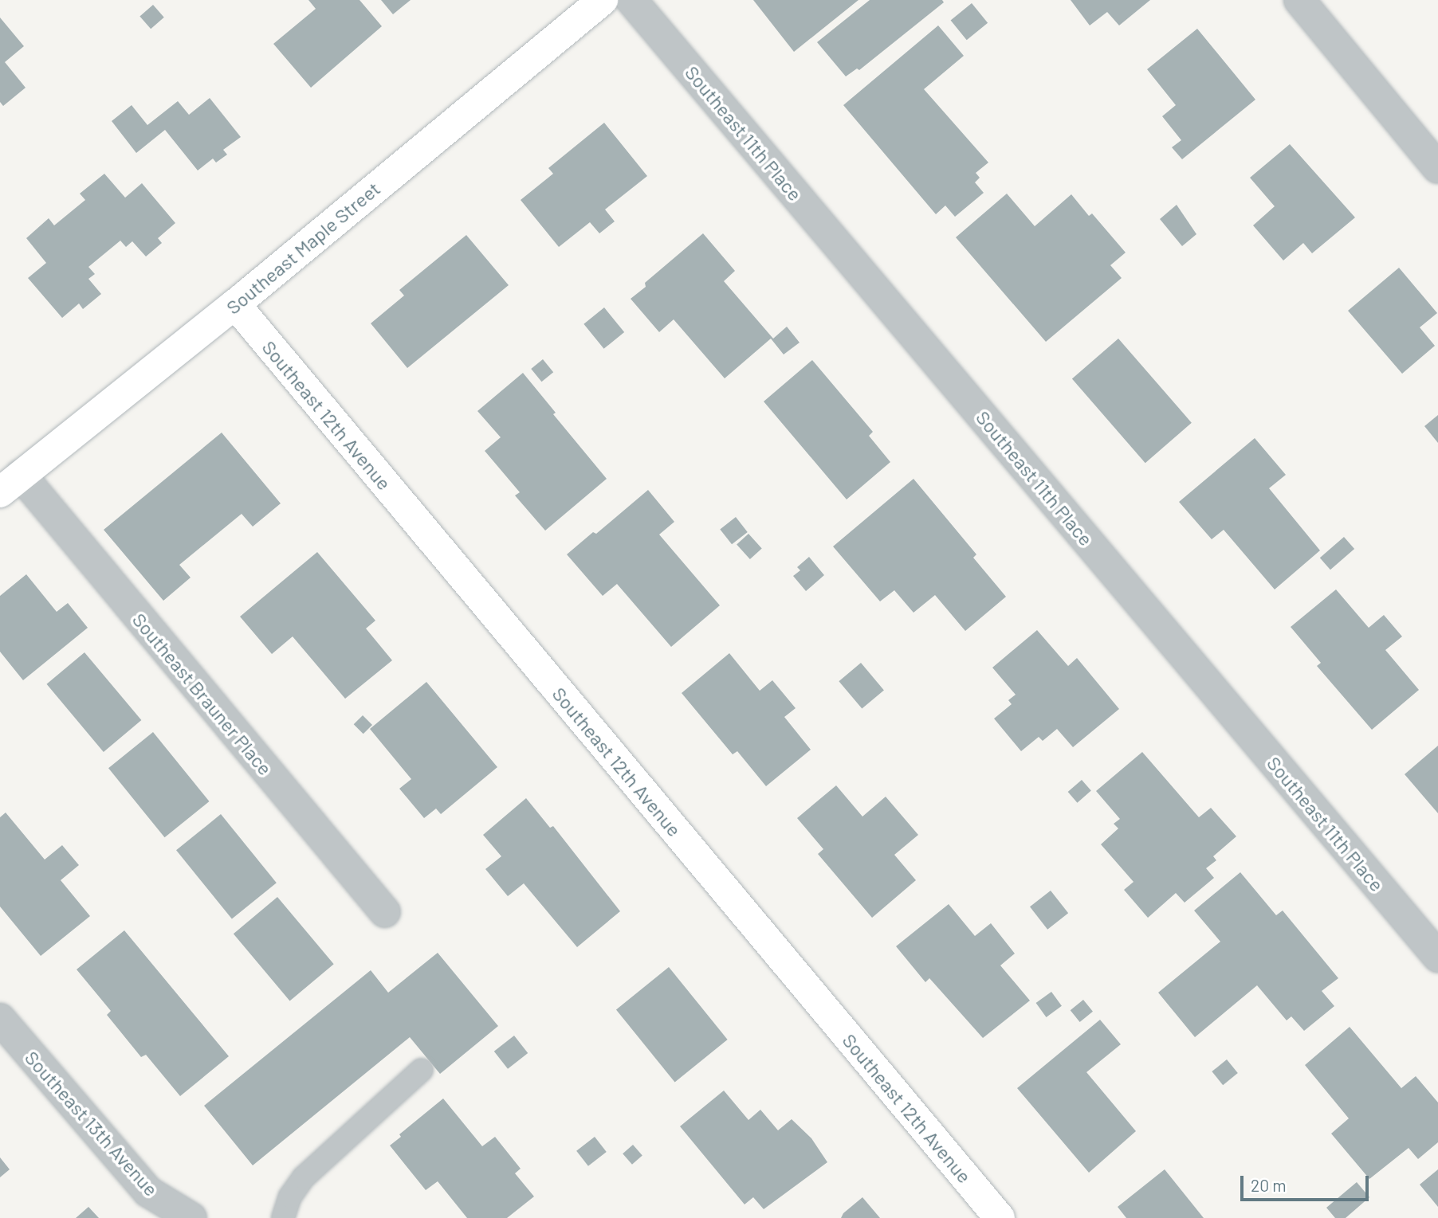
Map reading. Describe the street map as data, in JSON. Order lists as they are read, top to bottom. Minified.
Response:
{"streets":{"street":["Southeast 11th Place","Southeast Maple Street","Southeast 12th Avenue","Southeast Brauner Place","Southeast 13th Avenue"]},"crossings":[["Southeast Maple Street","Southeast 12th Avenue"],["Southeast Maple Street","Southeast Brauner Place"]],"scale_bar":"20 m"}
